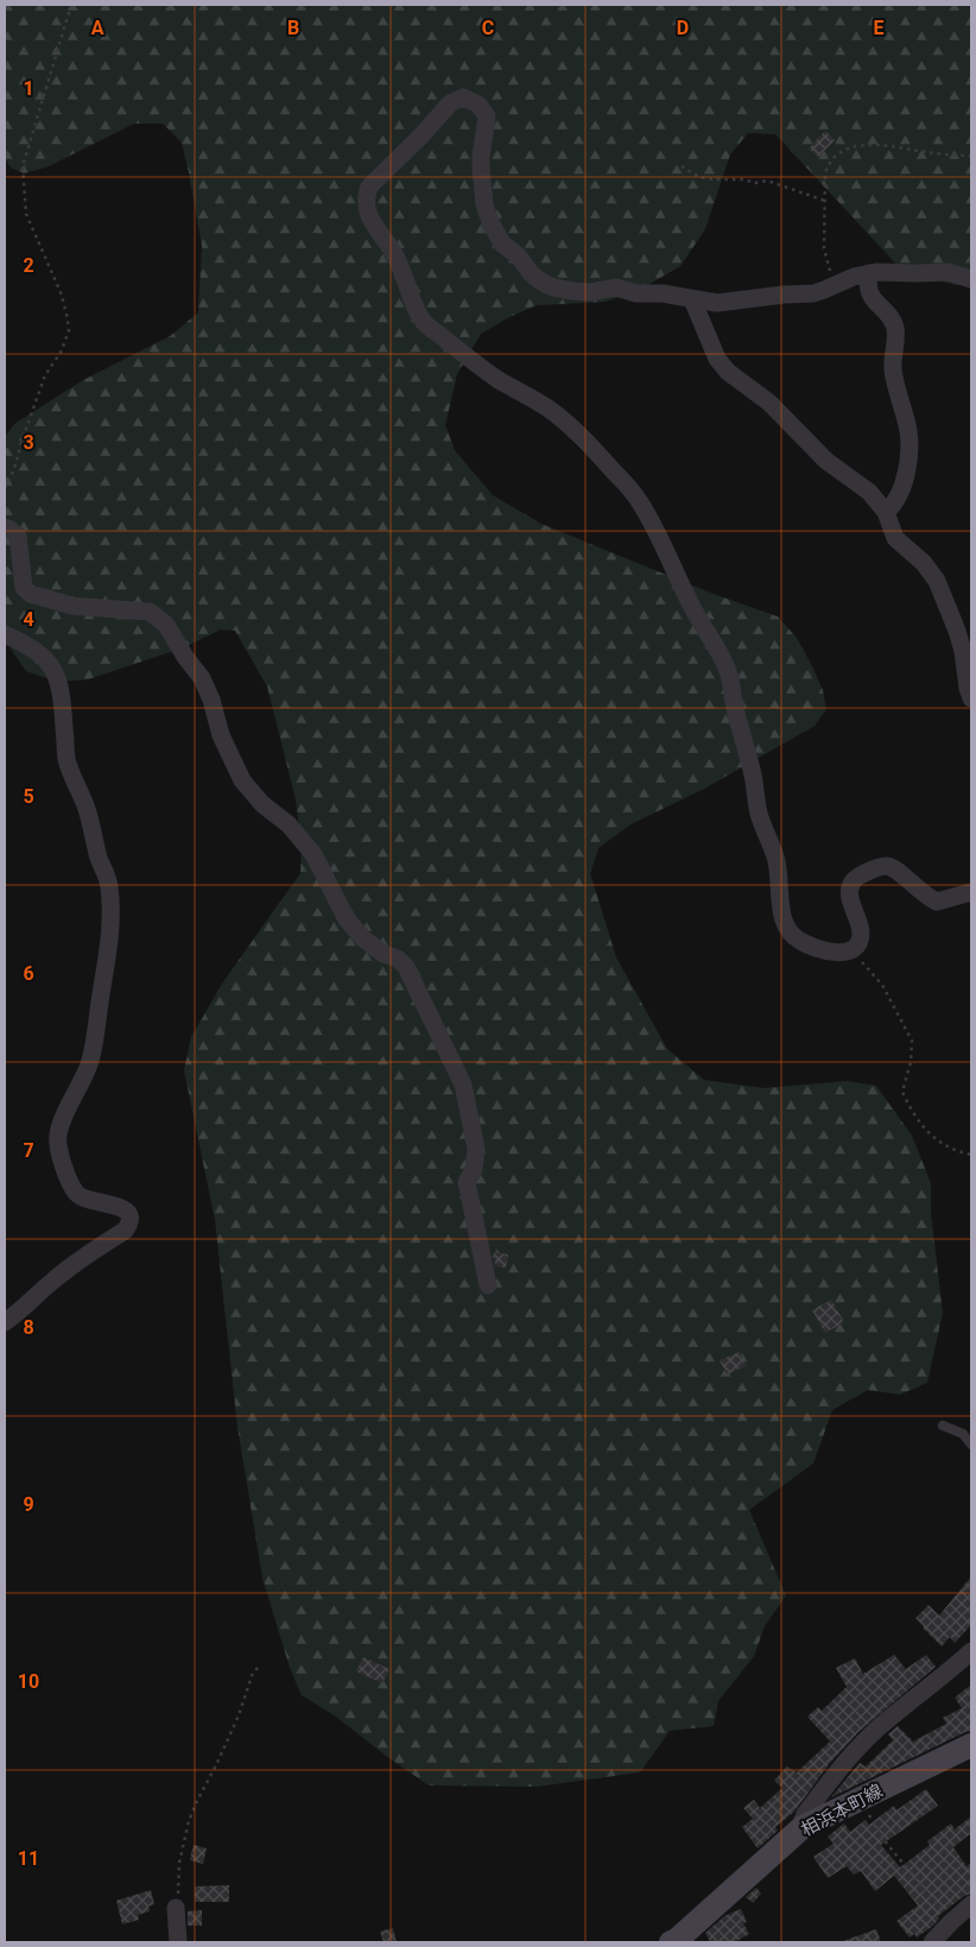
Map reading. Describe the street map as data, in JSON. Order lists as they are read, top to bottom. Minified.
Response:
{"streets":{"main road":["相浜本町線"]},"grid":{"columns":["A","B","C","D","E"],"rows":["1","2","3","4","5","6","7","8","9","10","11"]}}
